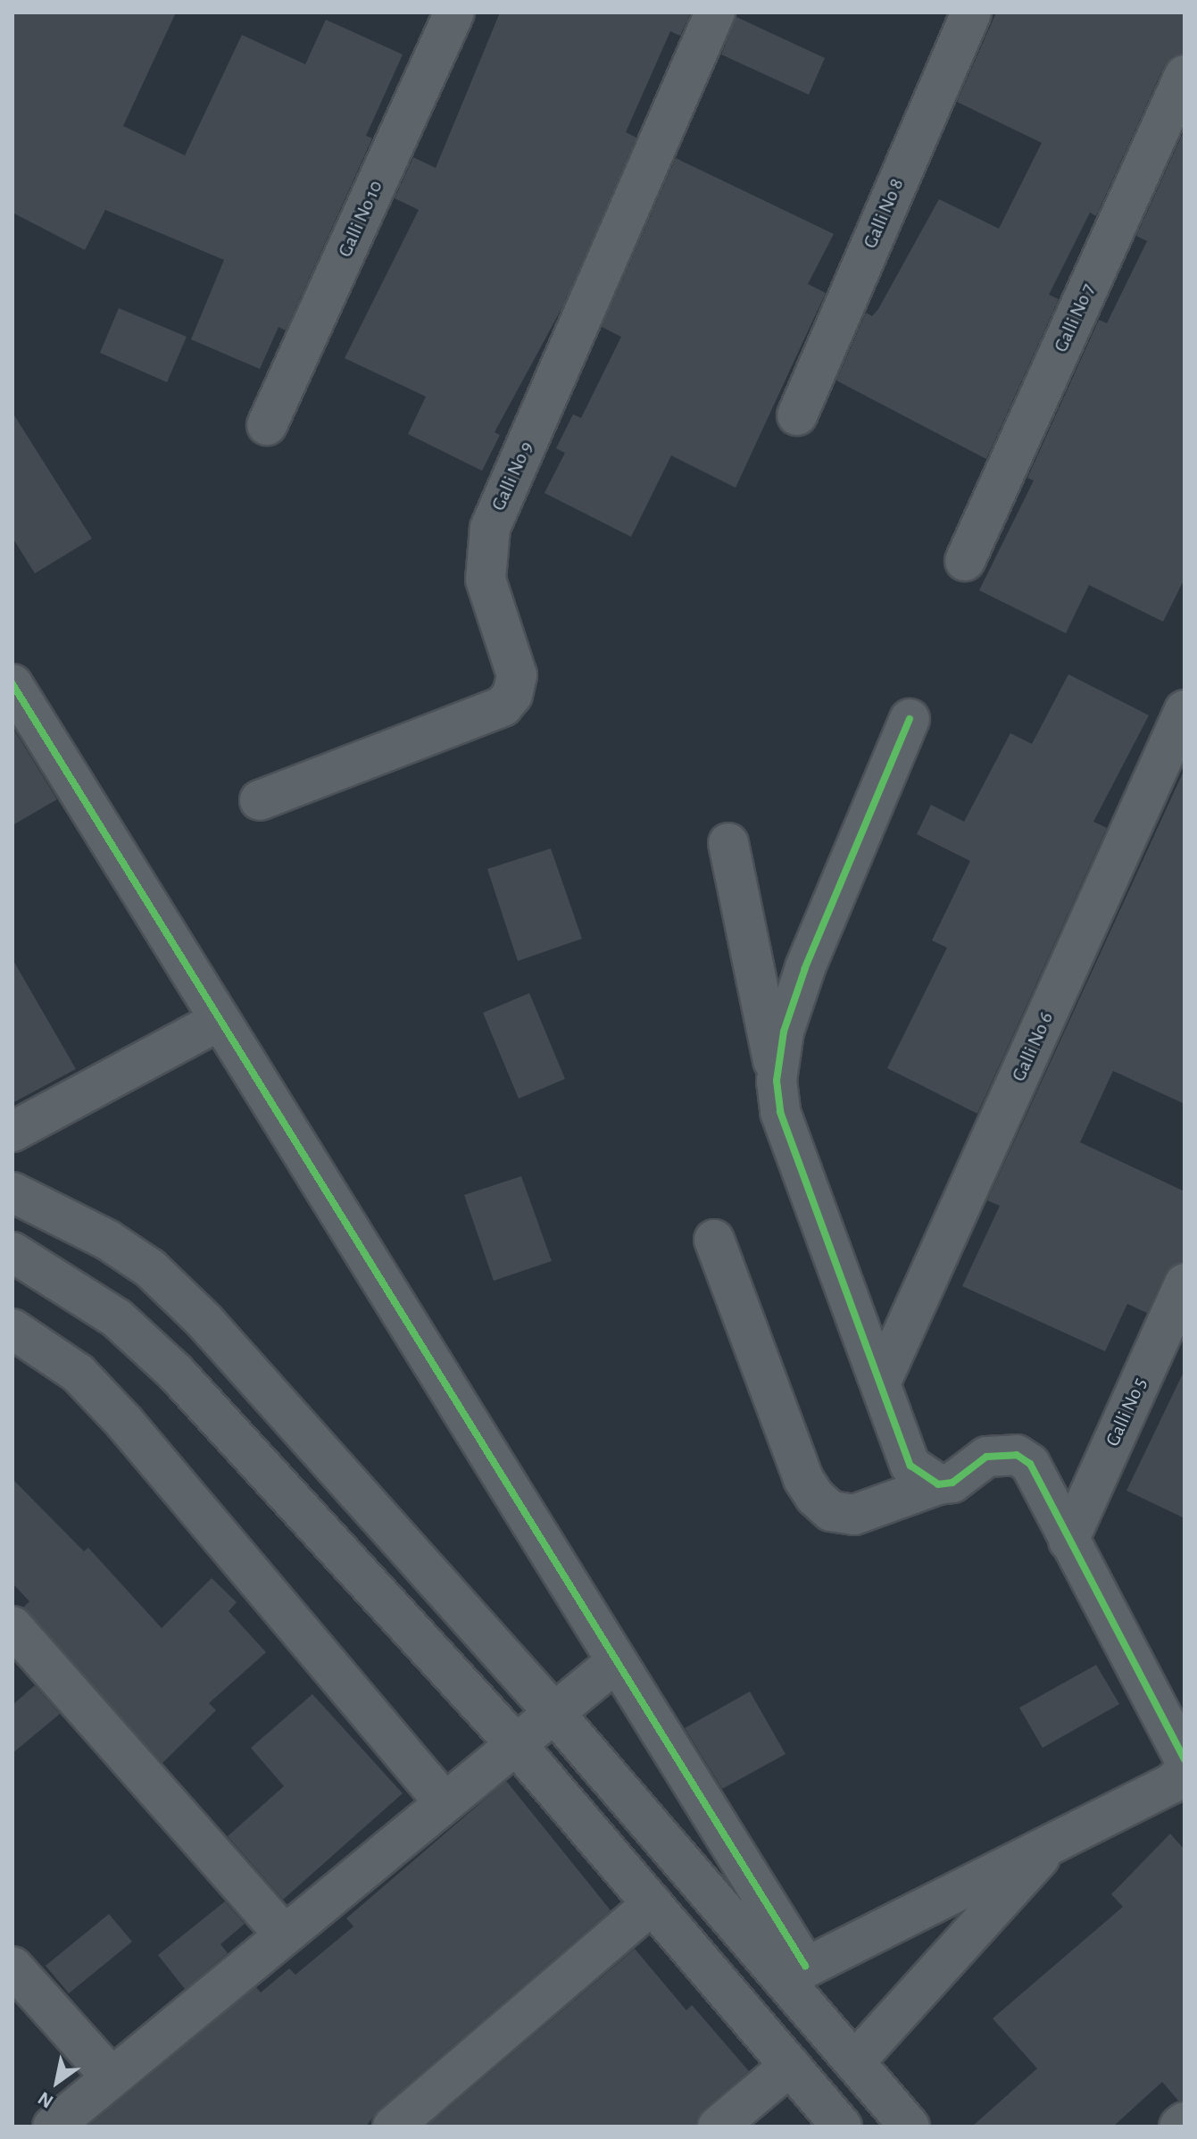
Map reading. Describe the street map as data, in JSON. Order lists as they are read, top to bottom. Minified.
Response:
{"streets":{"street":["Galli No 8","Galli No 10","Galli No 7","Galli No 9","Galli No 6","Galli No 5"]},"north":"bottom left"}
